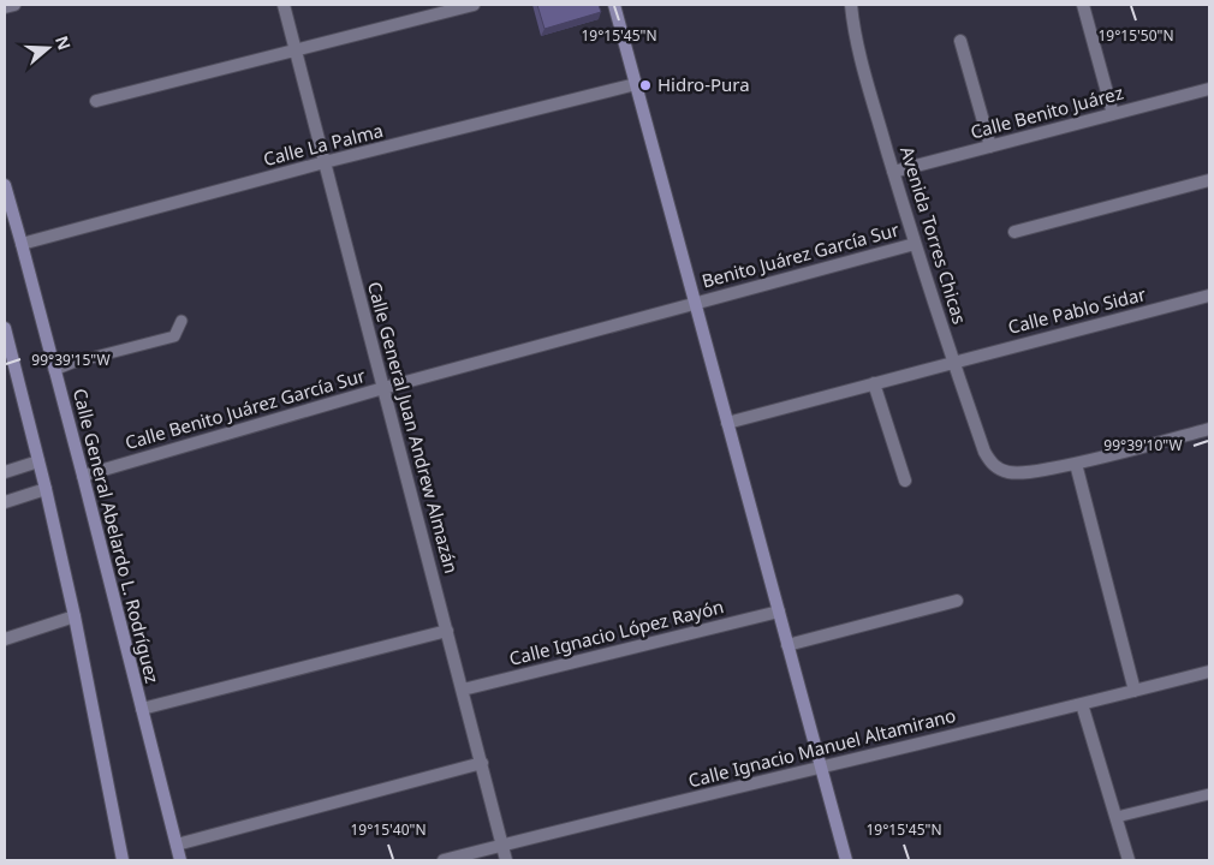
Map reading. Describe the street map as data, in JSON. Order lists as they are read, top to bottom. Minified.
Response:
{"streets":{"main road":["Calle General Abelardo L. Rodríguez"],"street":["Calle Benito Juárez","Calle La Palma","Avenida Torres Chicas","Benito Juárez García Sur","Calle Pablo Sidar","Calle Benito Juárez García Sur","Calle General Juan Andrew Almazán","Calle Ignacio López Rayón","Calle Ignacio Manuel Altamirano"]},"crossings":[["Calle Benito Juárez","Avenida Torres Chicas"],["Calle La Palma","Calle General Juan Andrew Almazán"],["Calle La Palma","Calle General Abelardo L. Rodríguez"],["Avenida Torres Chicas","Benito Juárez García Sur"],["Avenida Torres Chicas","Calle Pablo Sidar"],["Benito Juárez García Sur","Calle Benito Juárez García Sur"],["Calle Benito Juárez García Sur","Calle General Juan Andrew Almazán"],["Calle Benito Juárez García Sur","Calle General Abelardo L. Rodríguez"],["Calle General Juan Andrew Almazán","Calle Ignacio López Rayón"],["Calle General Juan Andrew Almazán","Calle Ignacio Manuel Altamirano"]],"places":["Hidro-Pura"],"north":"right","coordinates":["19°15'45\"N","19°15'50\"N","99°39'15\"W","99°39'10\"W","19°15'40\"N"]}
